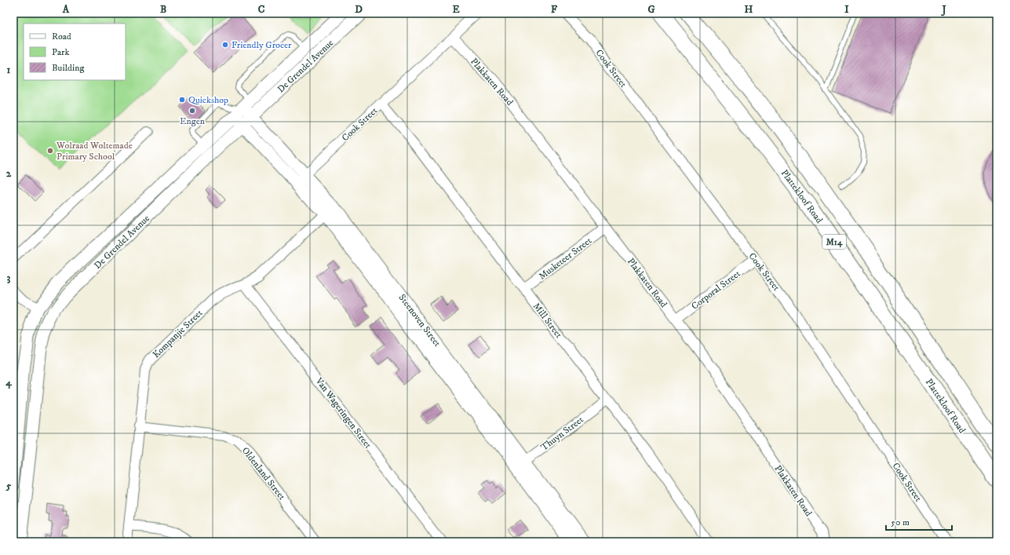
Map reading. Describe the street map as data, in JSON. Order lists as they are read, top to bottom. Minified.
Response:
{"streets":{"main road":["Plattekloof Road","M14"],"street":["De Grendel Avenue","Cook Street","Plakkaten Road","Musketeer Street","Corporal Street","Steenoven Street","Mill Street","Kompanjie Street","Van Wageringen Street","Thuyn Street","Oldenland Street"]},"crossings":[["De Grendel Avenue","Steenoven Street"],["Cook Street","Plakkaten Road"],["Cook Street","Corporal Street"],["Cook Street","Steenoven Street"],["Cook Street","Mill Street"],["Plakkaten Road","Musketeer Street"],["Plakkaten Road","Corporal Street"],["Musketeer Street","Mill Street"],["Steenoven Street","Kompanjie Street"],["Steenoven Street","Thuyn Street"],["Mill Street","Thuyn Street"],["Kompanjie Street","Van Wageringen Street"],["Kompanjie Street","Oldenland Street"]],"places":["Friendly Grocer","Quickshop","Engen","Wolraad Woltemade Primary School"],"legend":["Road","Park","Building"],"scale_bar":"50 m","grid":{"columns":["A","B","C","D","E","F","G","H","I","J"],"rows":["1","2","3","4","5"]}}
